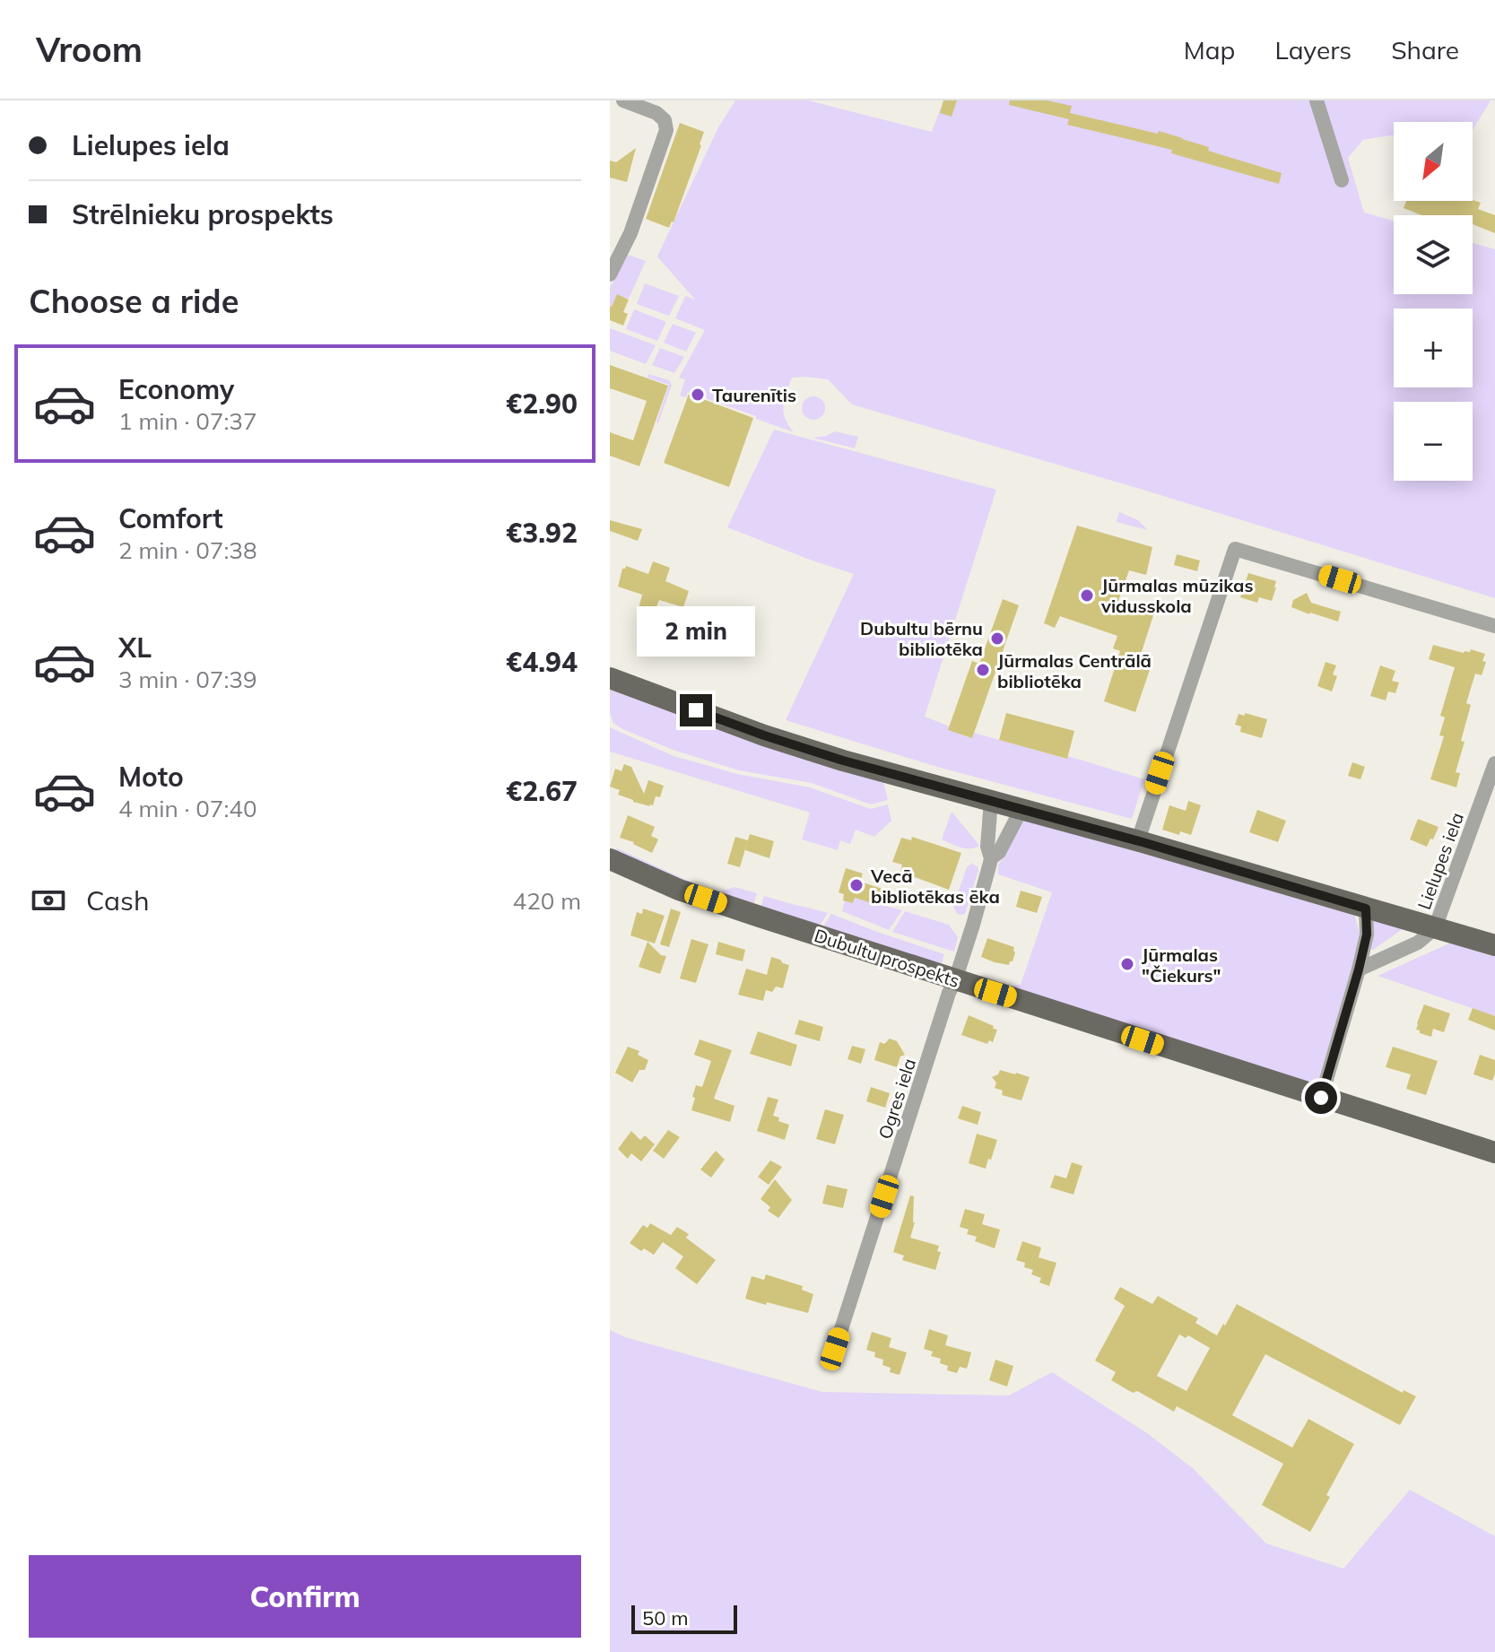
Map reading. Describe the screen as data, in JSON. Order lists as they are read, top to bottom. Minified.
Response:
{"streets":{"main road":["Dubultu prospekts"],"street":["Lielupes iela","Ogres iela"]},"crossings":[["Dubultu prospekts","Ogres iela"]],"places":["Taurenītis","Jūrmalas mūzikas vidusskola","Dubultu bērnu bibliotēka","Jūrmalas Centrālā bibliotēka","Vecā bibliotēkas ēka","Jūrmalas \"Čiekurs\""],"scale_bar":"50 m","north":"bottom left","page":{"header":"Vroom","nav":["Map","Layers","Share"],"banner":["Lielupes iela","Strēlnieku prospekts"],"map_buttons":["+","−"],"heading":"Choose a ride","list":[{"name":"Economy","note":"1 min · 07:37","value":"€2.90"},{"name":"Comfort","note":"2 min · 07:38","value":"€3.92"},{"name":"XL","note":"3 min · 07:39","value":"€4.94"},{"name":"Moto","note":"4 min · 07:40","value":"€2.67"}],"bubble":"2 min","pay":["Cash","420 m"],"buttons":"Confirm","scale":"50 m"}}
